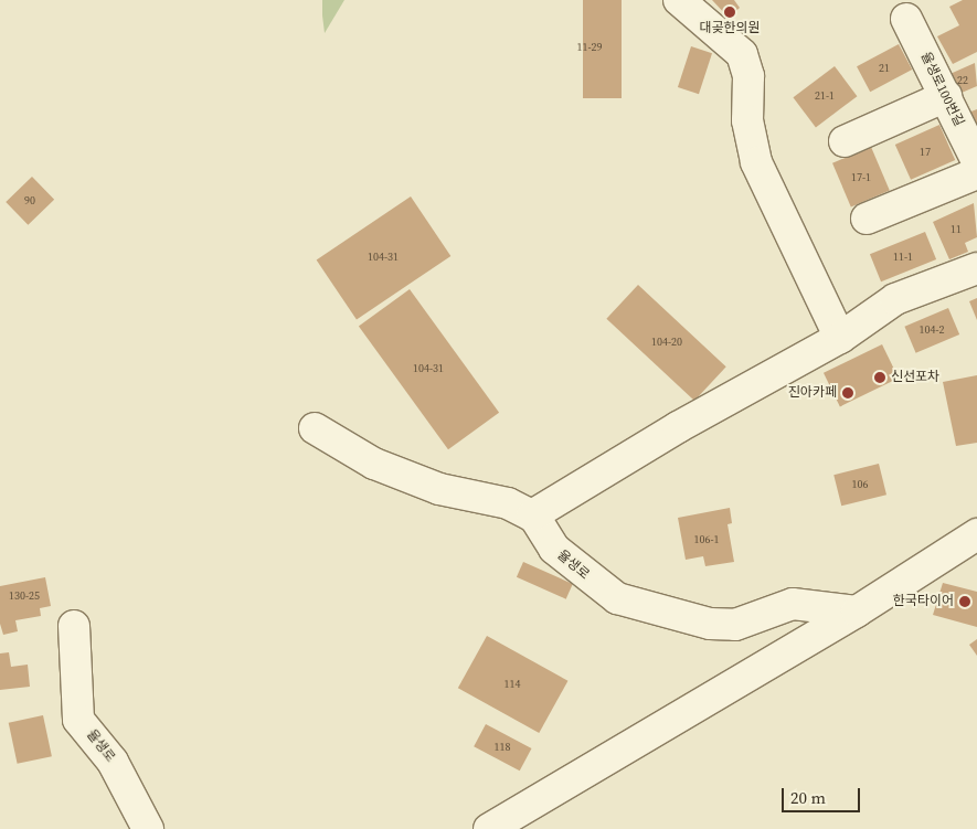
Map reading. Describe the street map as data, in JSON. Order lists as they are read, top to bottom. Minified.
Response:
{"streets":{"street":["율생로100번길","율생로"]},"places":["대곶한의원","신선포차","진아카페","한국타이어"],"house_numbers":["11-29","21","22","21-1","17","17-1","90","11","104-31","11-1","104-2","104-20","104-31","106","106-1","130-25","114","118"],"scale_bar":"20 m"}
